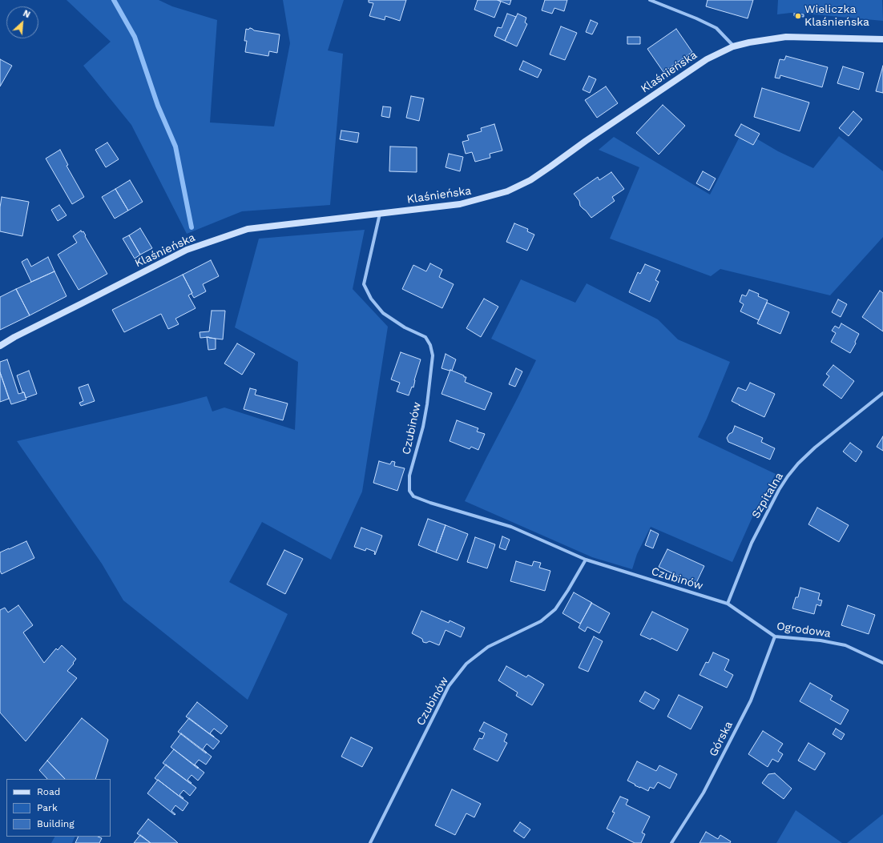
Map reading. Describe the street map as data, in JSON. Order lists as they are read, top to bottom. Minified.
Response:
{"streets":{"street":["Klaśnieńska","Czubinów","Szpitalna","Ogrodowa","Górska"]},"crossings":[["Klaśnieńska","Czubinów"],["Czubinów","Szpitalna"],["Czubinów","Ogrodowa"],["Szpitalna","Ogrodowa"],["Ogrodowa","Górska"]],"places":["Wieliczka Klaśnieńska"],"legend":["Road","Park","Building"],"north":"top right"}
